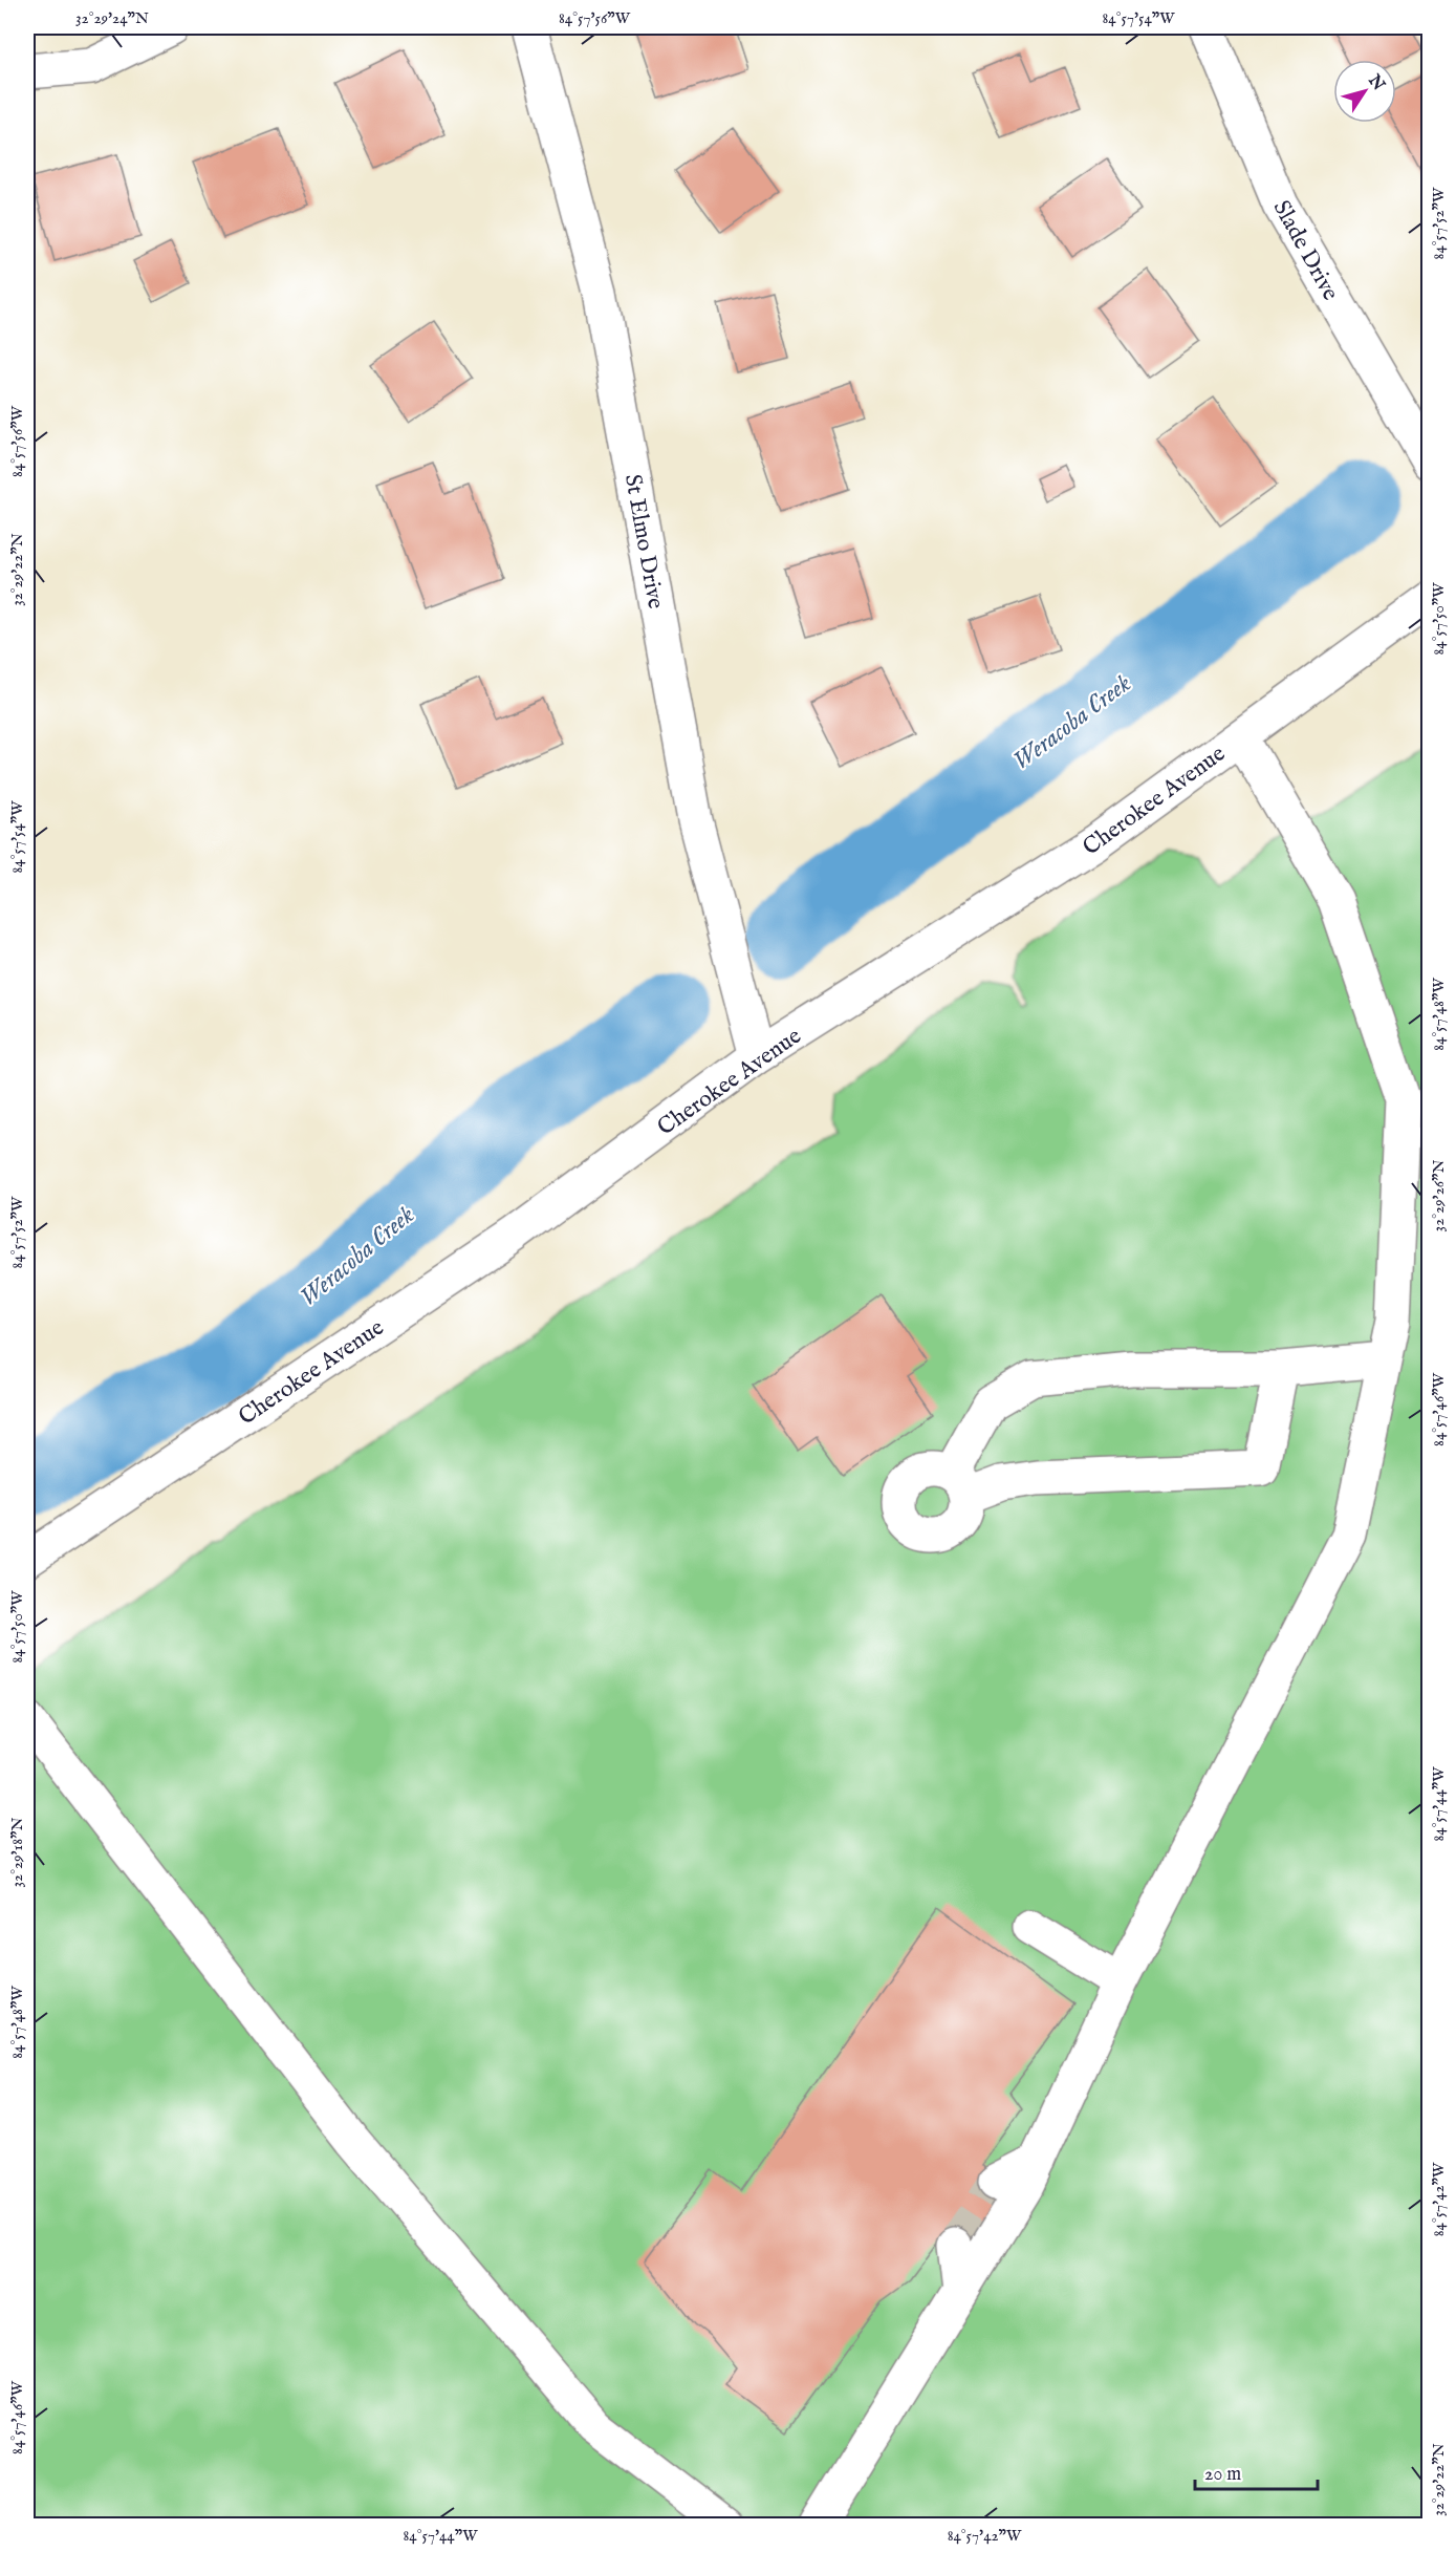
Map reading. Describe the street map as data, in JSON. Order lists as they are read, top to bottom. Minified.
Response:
{"streets":{"street":["Slade Drive","St Elmo Drive","Cherokee Avenue"]},"crossings":[["St Elmo Drive","Cherokee Avenue"]],"water":["Weracoba Creek"],"scale_bar":"20 m","north":"top right","coordinates":["32°29'24\"N","84°57'56\"W","84°57'54\"W","84°57'52\"W","32°29'22\"N","84°57'50\"W","84°57'48\"W","32°29'26\"N","84°57'46\"W","84°57'44\"W","32°29'18\"N","84°57'42\"W"]}
